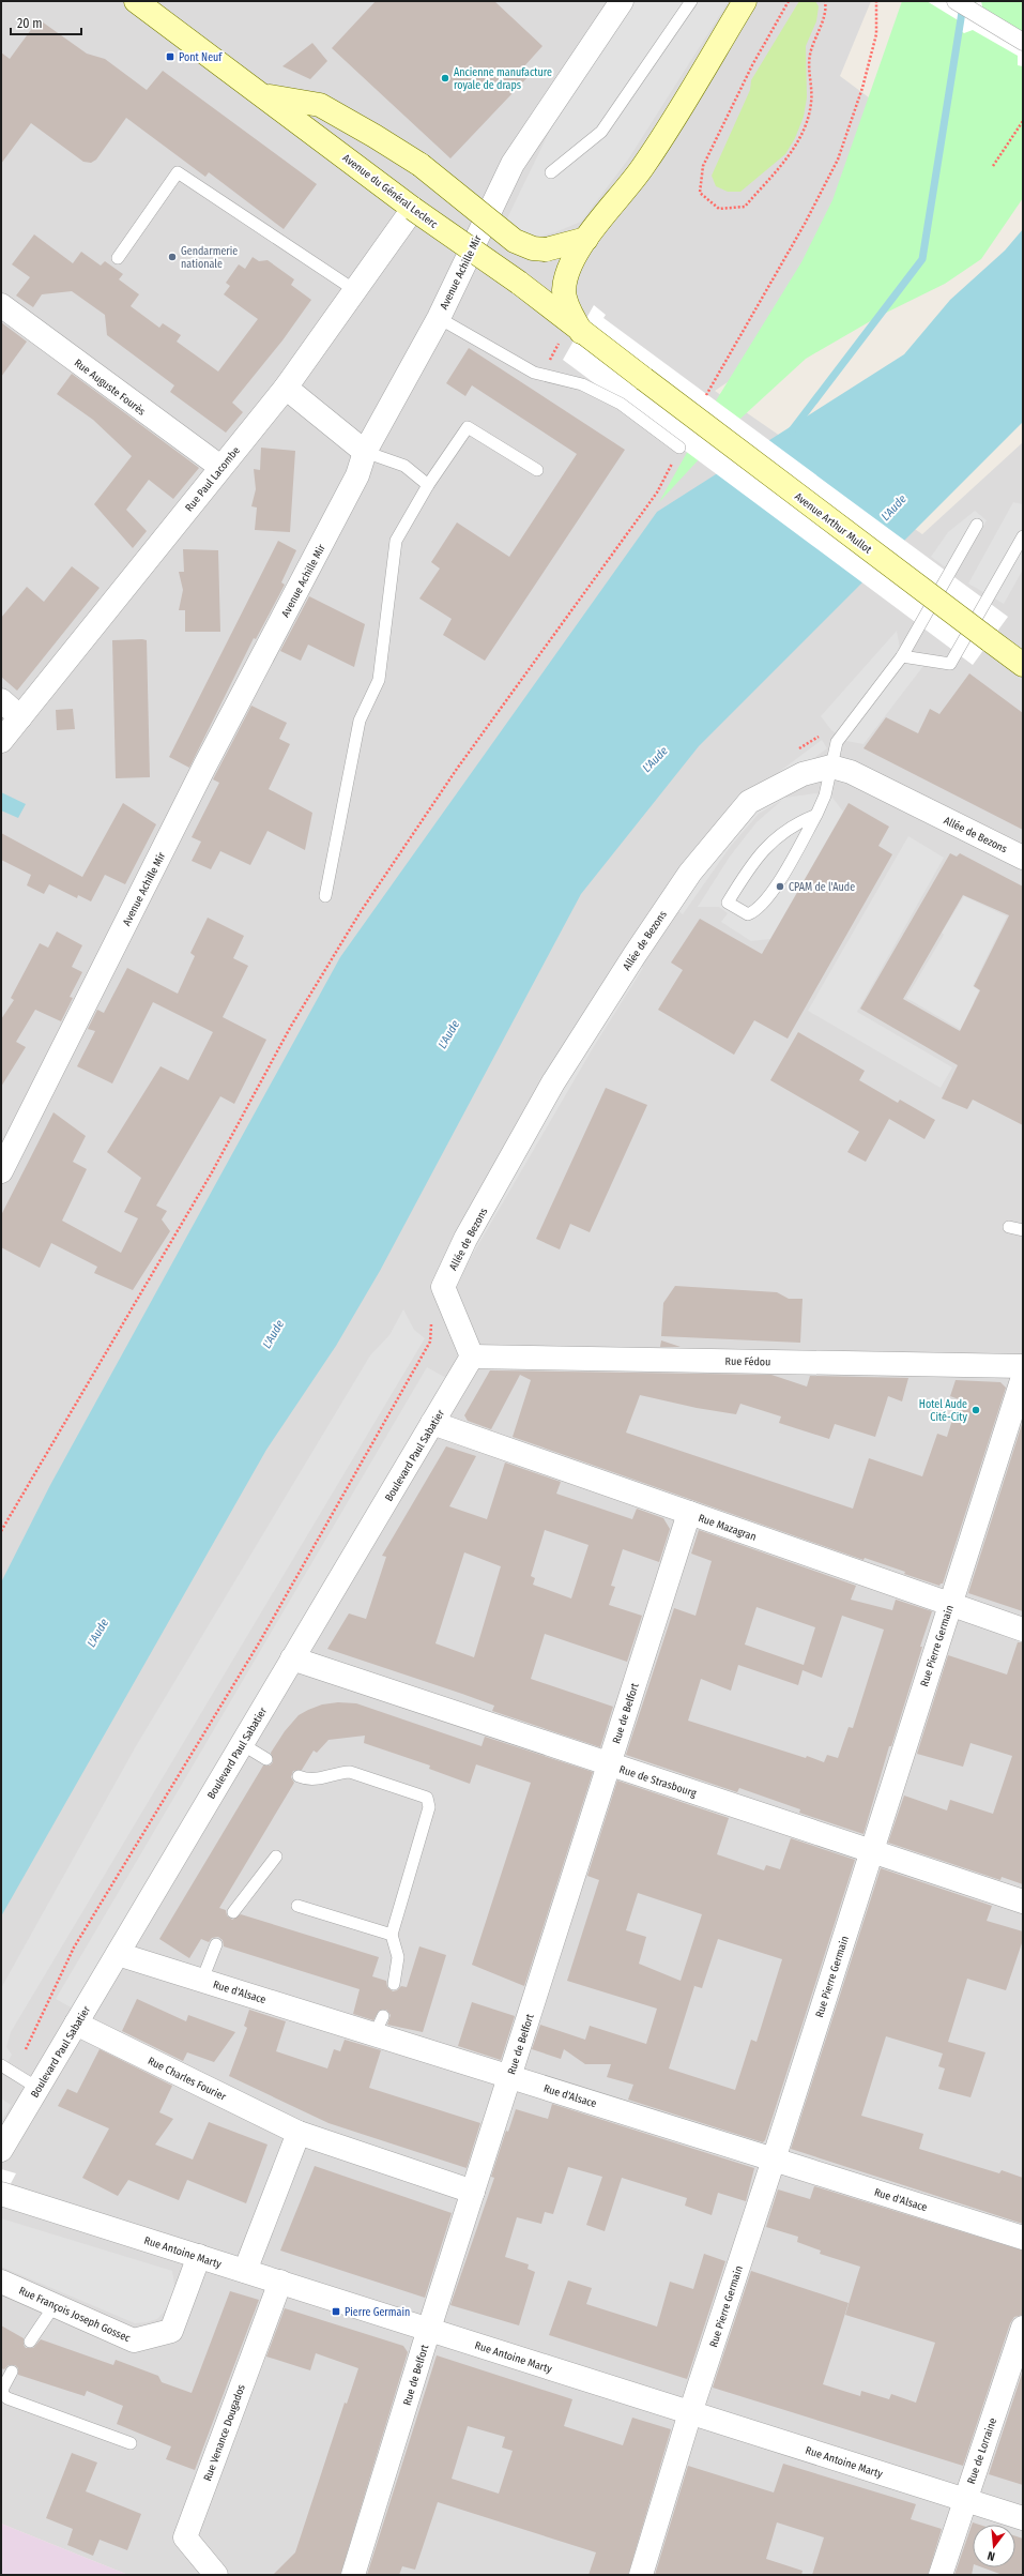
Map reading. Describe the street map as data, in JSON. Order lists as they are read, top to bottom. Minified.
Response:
{"streets":{"main road":["Avenue du Général Leclerc","Avenue Arthur Mullot"],"street":["Avenue Achille Mir","Rue Auguste Fourès","Rue Paul Lacombe","Allée de Bezons","Rue Fédou","Boulevard Paul Sabatier","Rue Mazagran","Rue Pierre Germain","Rue de Belfort","Rue de Strasbourg","Rue d'Alsace","Rue Charles Fourier","Rue Antoine Marty","Rue François Joseph Gossec","Rue Venance Dougados","Rue de Lorraine"]},"crossings":[["Avenue du Général Leclerc","Rue Paul Lacombe"],["Avenue du Général Leclerc","Avenue Arthur Mullot"],["Rue Auguste Fourès","Rue Paul Lacombe"],["Allée de Bezons","Rue Fédou"],["Allée de Bezons","Boulevard Paul Sabatier"],["Rue Fédou","Boulevard Paul Sabatier"],["Boulevard Paul Sabatier","Rue Mazagran"],["Boulevard Paul Sabatier","Rue de Strasbourg"],["Boulevard Paul Sabatier","Rue d'Alsace"],["Boulevard Paul Sabatier","Rue Charles Fourier"],["Rue Mazagran","Rue Pierre Germain"],["Rue Mazagran","Rue de Belfort"],["Rue Pierre Germain","Rue de Strasbourg"],["Rue Pierre Germain","Rue d'Alsace"],["Rue Pierre Germain","Rue Antoine Marty"],["Rue de Belfort","Rue de Strasbourg"],["Rue de Belfort","Rue d'Alsace"],["Rue de Belfort","Rue Charles Fourier"],["Rue de Belfort","Rue Antoine Marty"],["Rue Antoine Marty","Rue François Joseph Gossec"],["Rue Antoine Marty","Rue Venance Dougados"],["Rue Antoine Marty","Rue de Lorraine"]],"water":["L'Aude"],"places":{"transit":["Pont Neuf","Pierre Germain"],"other":["Ancienne manufacture royale de draps","Gendarmerie nationale","CPAM de l'Aude","Hotel Aude Cité-City"]},"scale_bar":"20 m","north":"bottom"}
